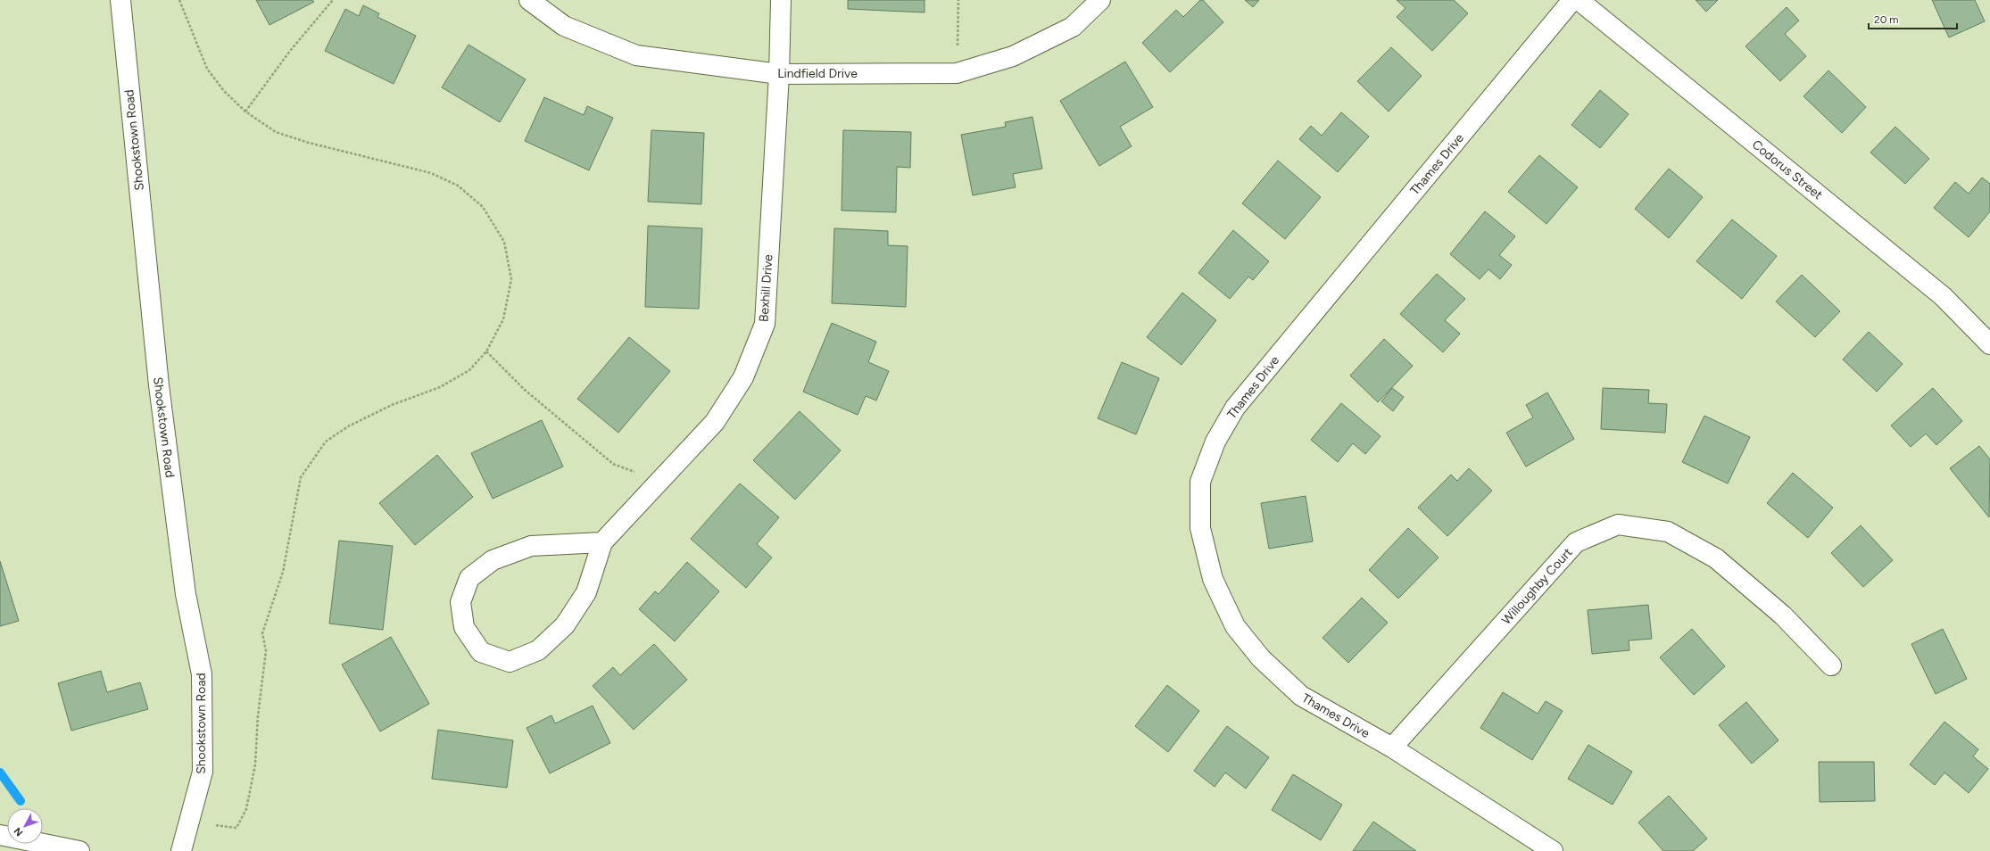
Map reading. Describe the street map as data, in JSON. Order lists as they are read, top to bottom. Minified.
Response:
{"streets":{"street":["Lindfield Drive","Shookstown Road","Thames Drive","Codorus Street","Bexhill Drive","Willoughby Court"]},"crossings":[["Lindfield Drive","Bexhill Drive"],["Thames Drive","Willoughby Court"]],"scale_bar":"20 m","north":"bottom left"}
